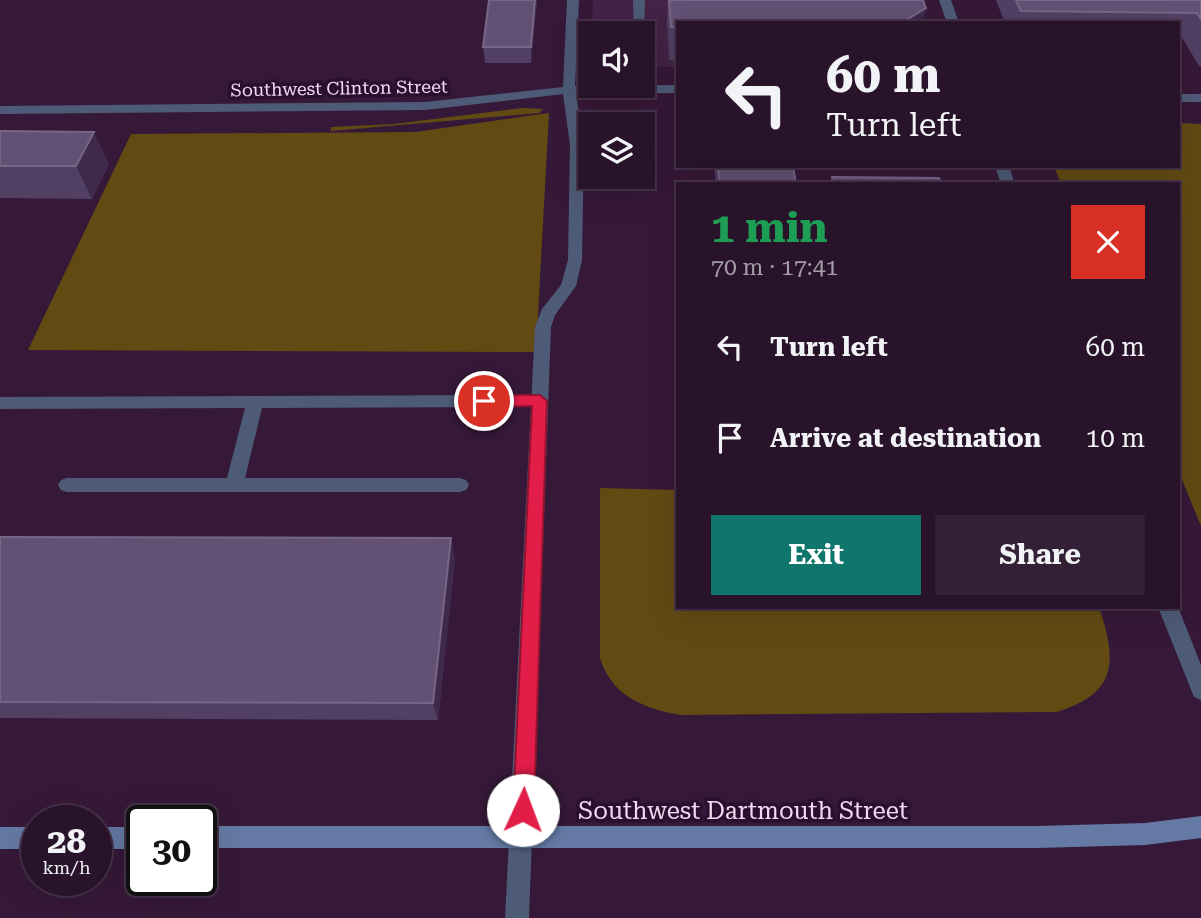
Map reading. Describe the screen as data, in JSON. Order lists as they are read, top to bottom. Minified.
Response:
{"streets":{"main road":["Southwest Dartmouth Street"],"street":["Southwest Clinton Street"]},"page":{"turn":["60 m","Turn left"],"heading":["1 min","70 m · 17:41"],"list":[{"name":"Turn left","value":"60 m"},{"name":"Arrive at destination","value":"10 m"}],"buttons":["Exit","Share"],"speed":"28 km/h","limit":"30"}}
